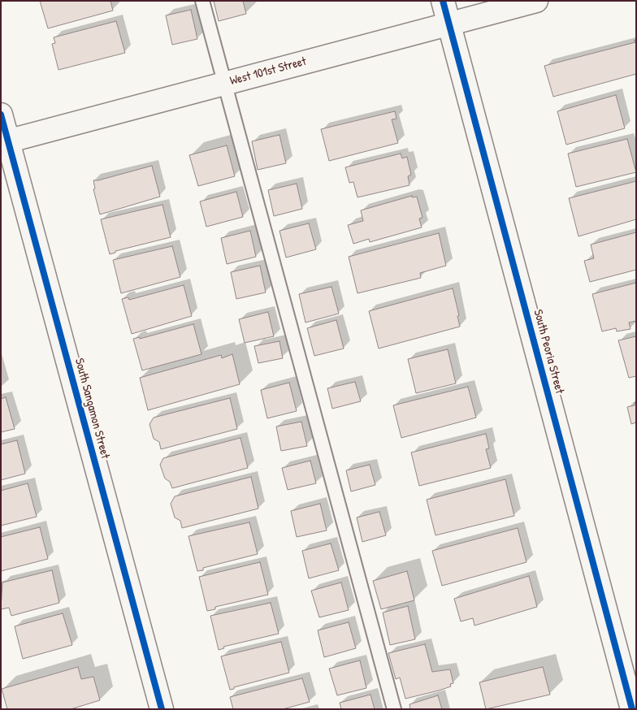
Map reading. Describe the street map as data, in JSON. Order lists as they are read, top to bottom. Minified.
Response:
{"streets":{"street":["West 101st Street","South Peoria Street","South Sangamon Street"]},"crossings":[["West 101st Street","South Peoria Street"],["West 101st Street","South Sangamon Street"]]}
